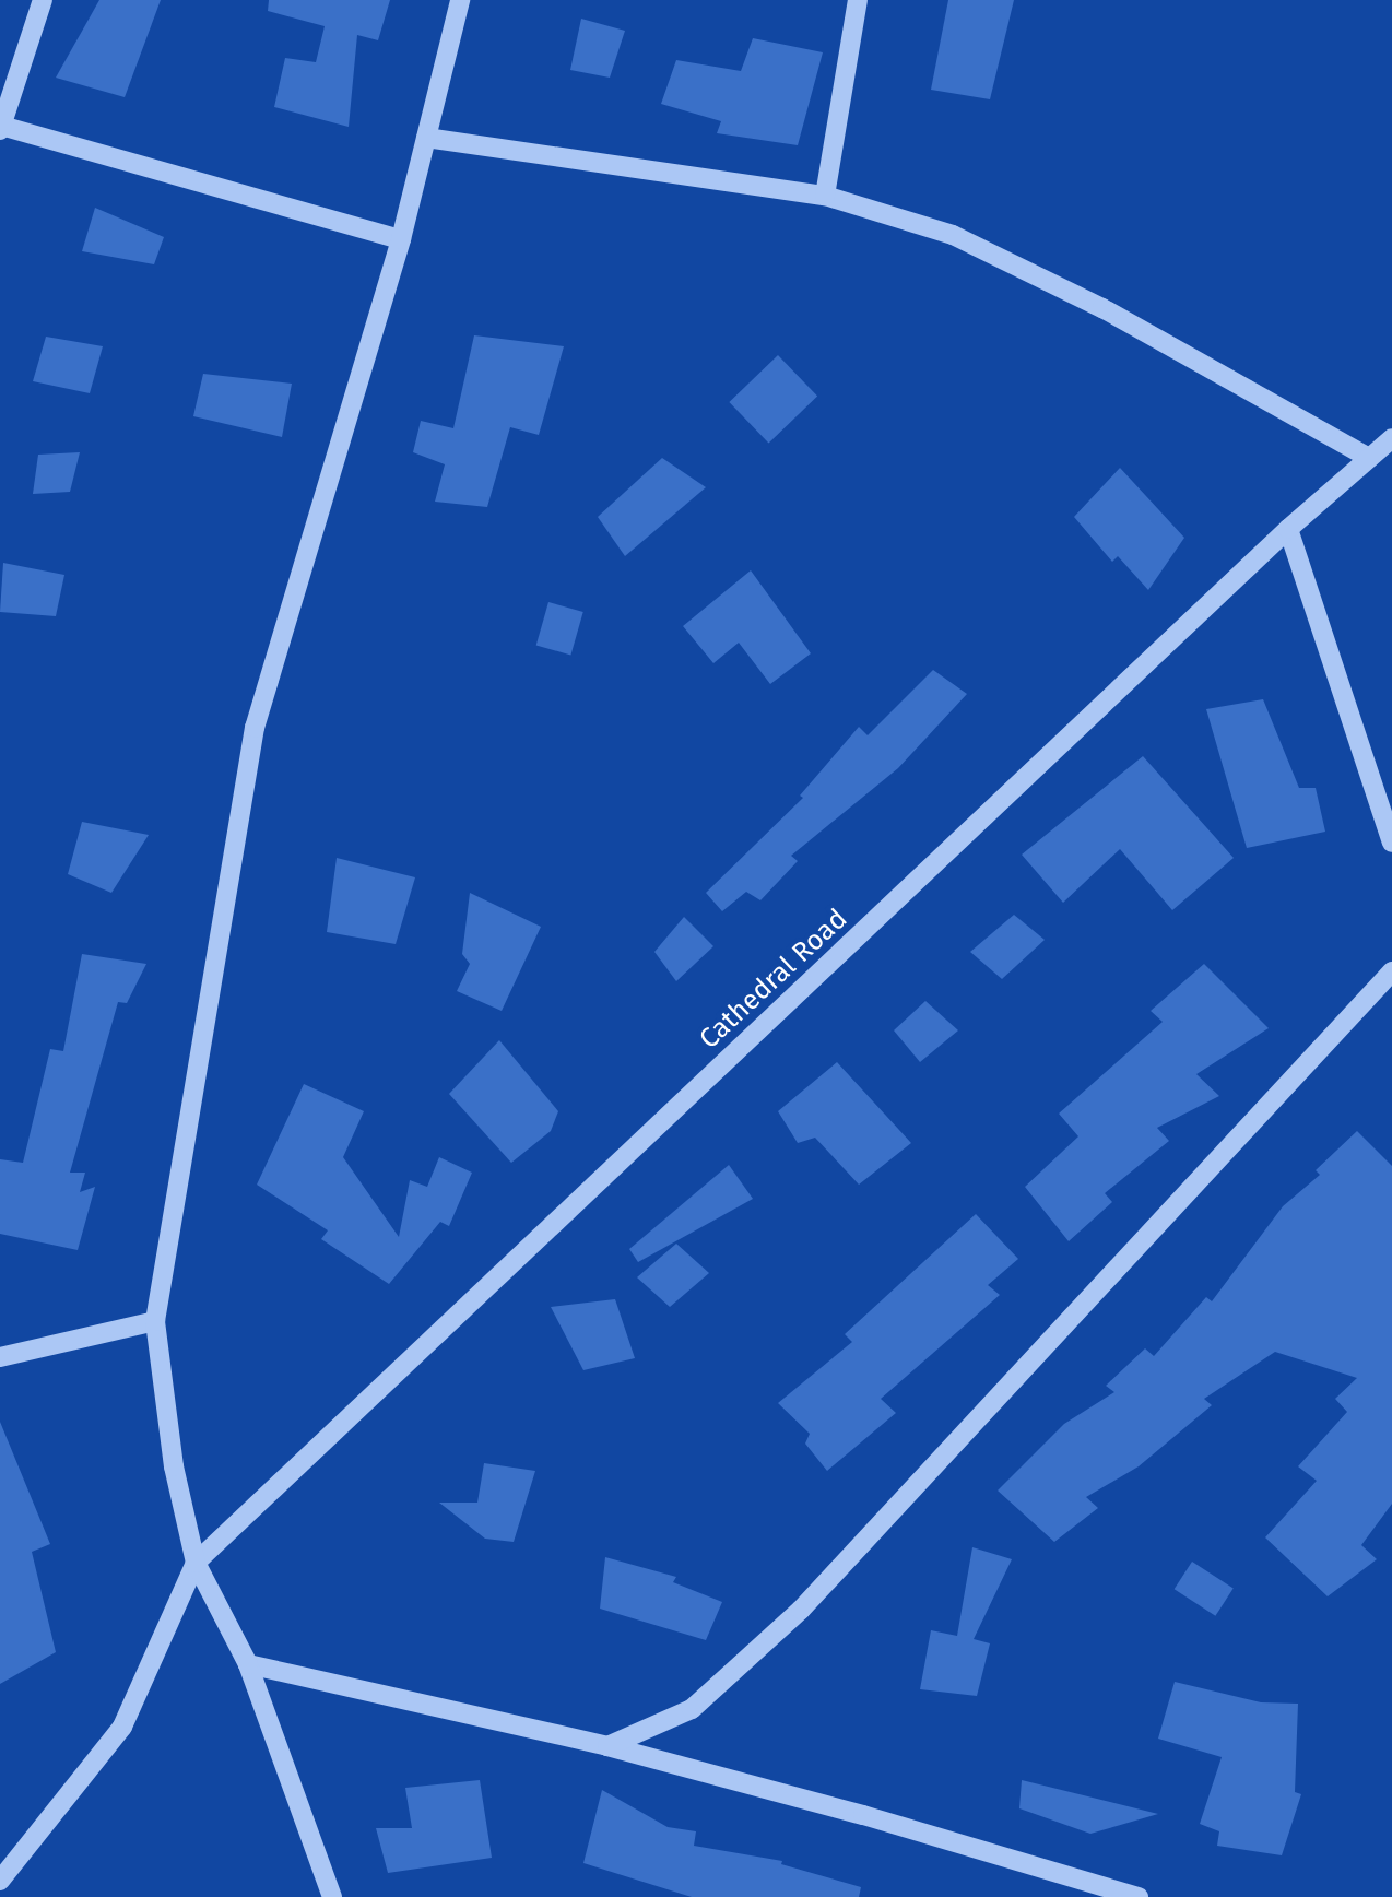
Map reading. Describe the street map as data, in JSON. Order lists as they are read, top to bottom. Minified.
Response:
{"streets":{"street":["Cathedral Road"]}}
